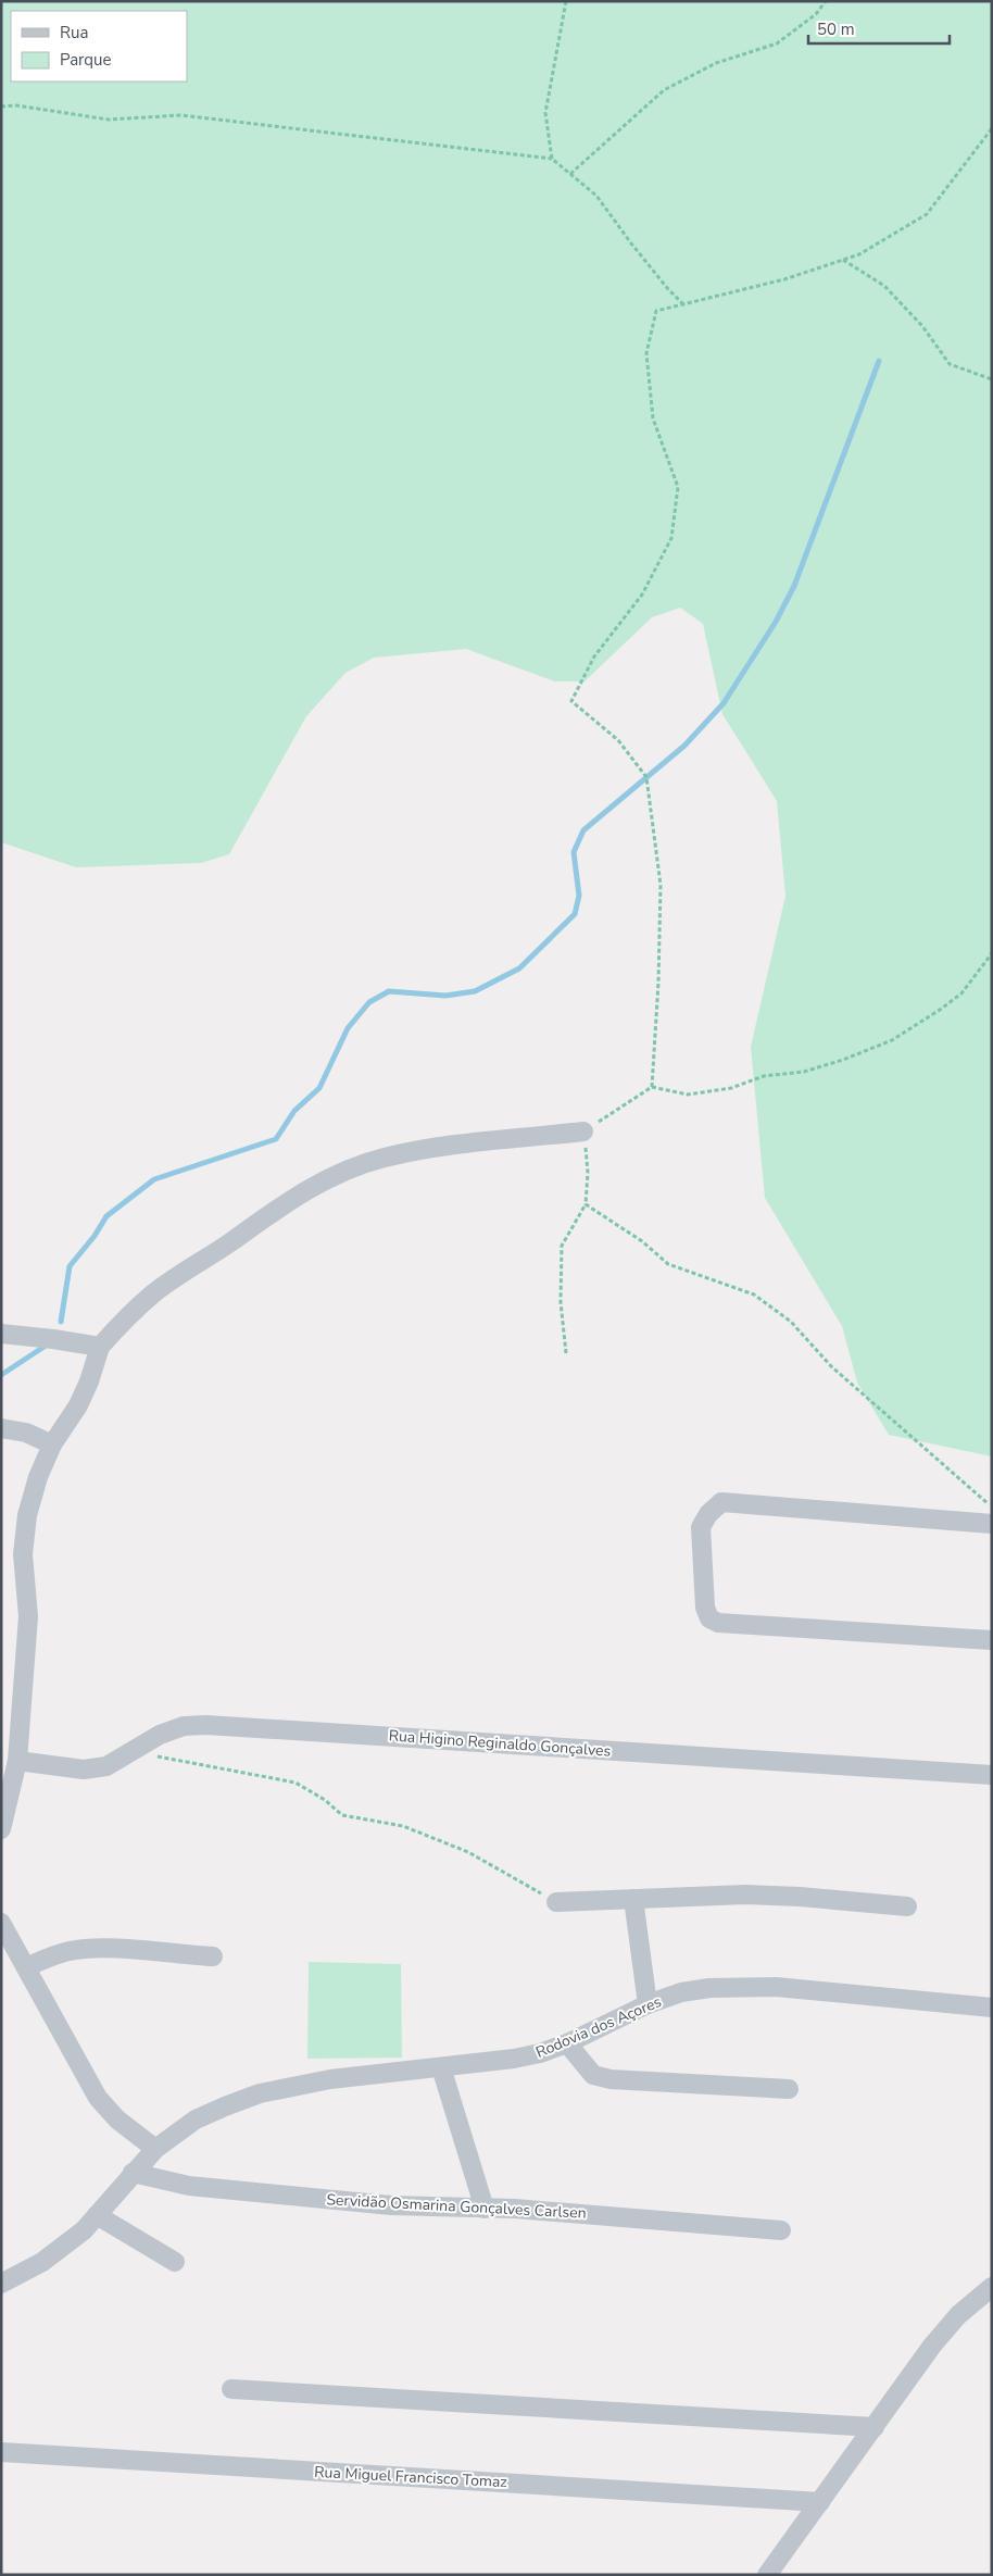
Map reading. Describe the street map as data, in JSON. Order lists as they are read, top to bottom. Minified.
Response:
{"streets":{"street":["Rua Higino Reginaldo Gonçalves","Rodovia dos Açores","Servidão Osmarina Gonçalves Carlsen","Rua Miguel Francisco Tomaz"]},"crossings":[["Rodovia dos Açores","Servidão Osmarina Gonçalves Carlsen"]],"legend":["Rua","Parque"],"scale_bar":"50 m"}
